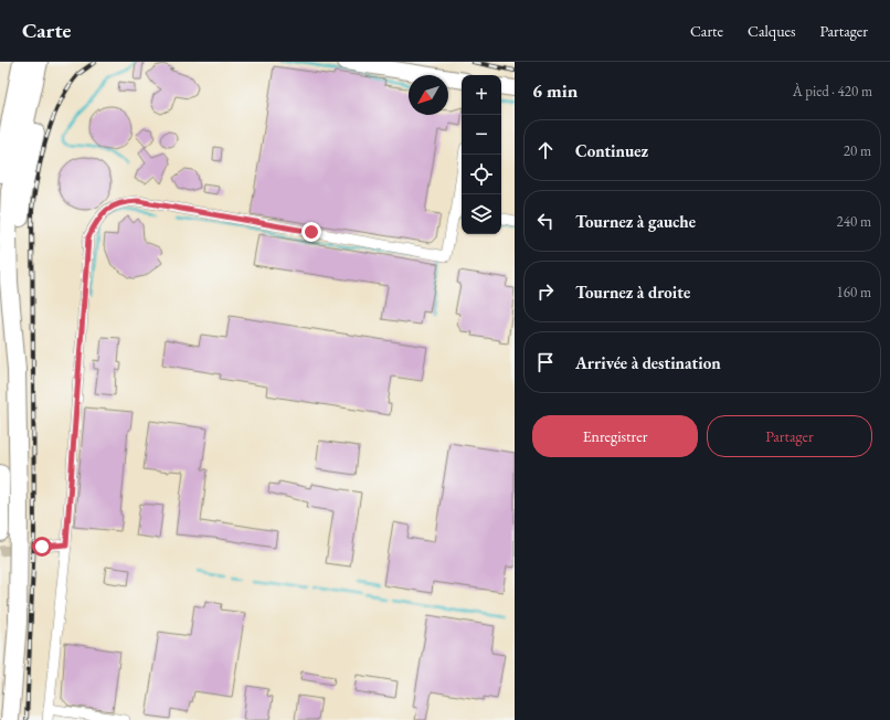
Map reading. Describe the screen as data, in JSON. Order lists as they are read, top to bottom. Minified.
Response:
{"north":"bottom left","page":{"header":"Carte","nav":["Carte","Calques","Partager"],"heading":["6 min","À pied · 420 m"],"map_buttons":["+","−"],"list":[["Continuez","20 m"],["Tournez à gauche","240 m"],["Tournez à droite","160 m"],"Arrivée à destination"],"buttons":["Enregistrer","Partager"]}}
